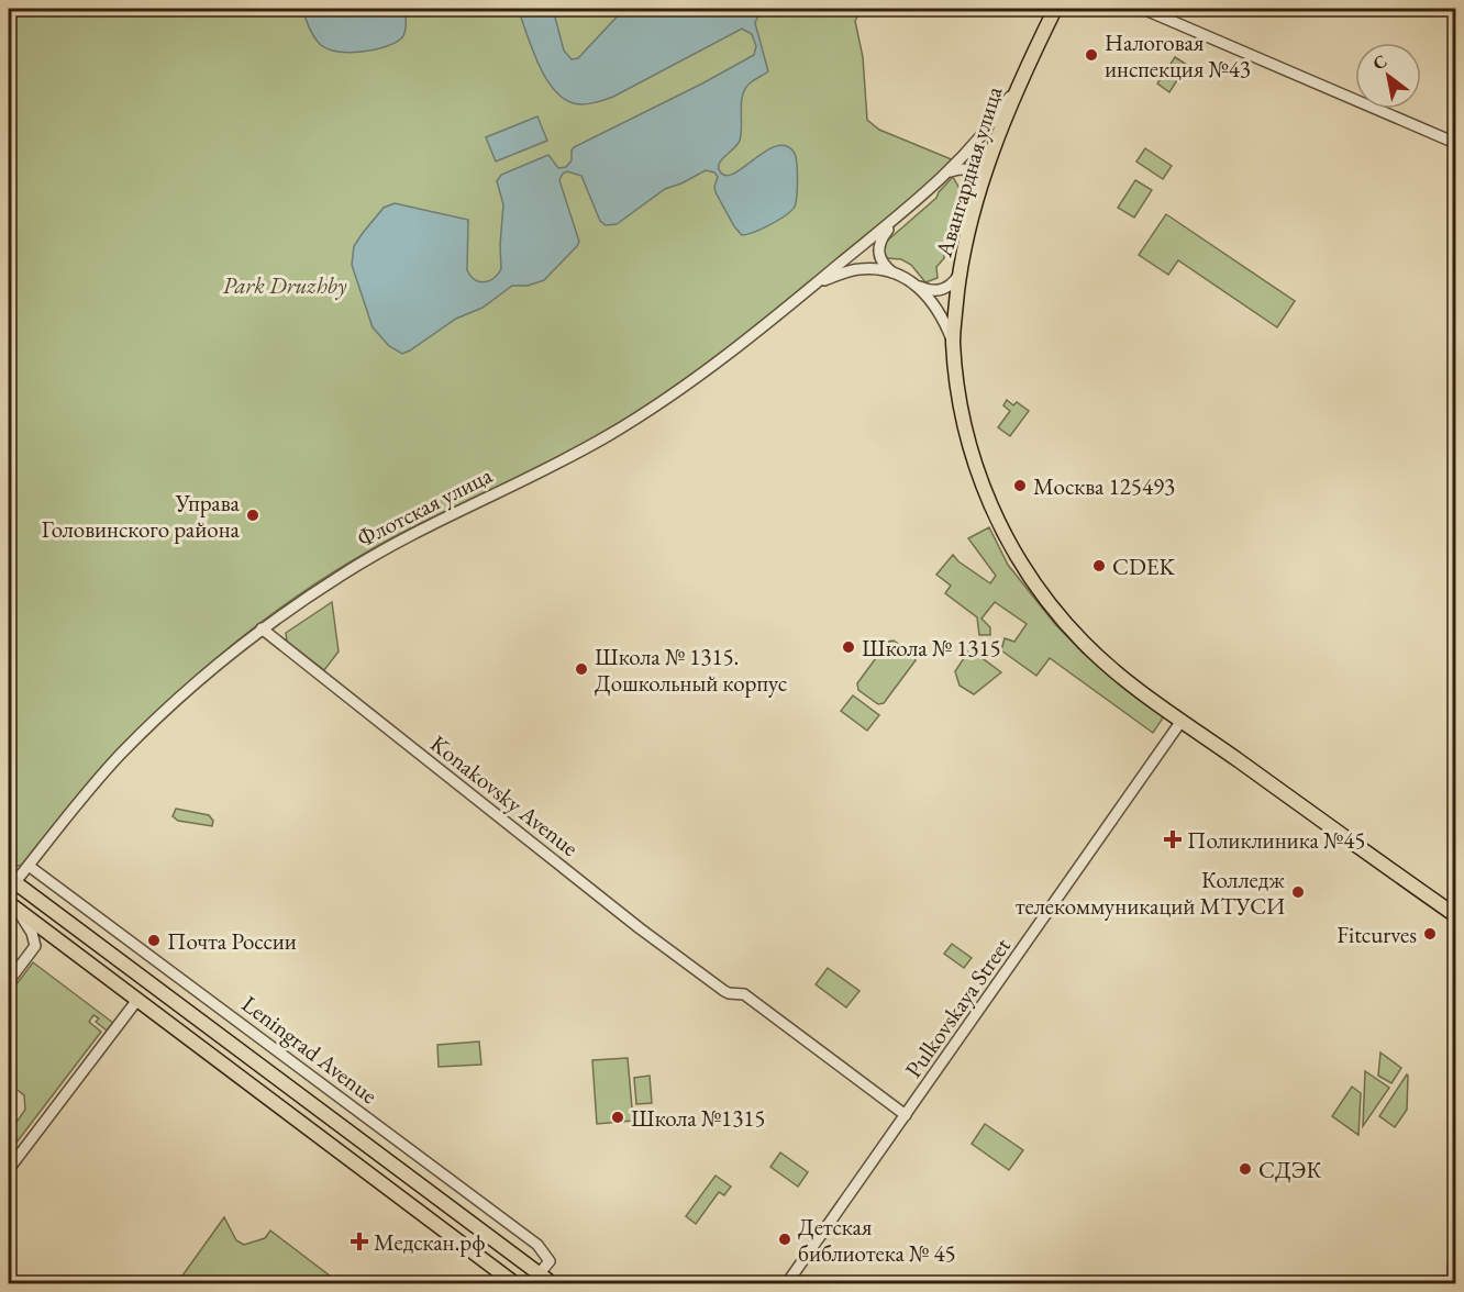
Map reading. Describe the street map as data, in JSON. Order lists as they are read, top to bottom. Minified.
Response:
{"streets":{"main road":["Авангардная улица","Флотская улица","Leningrad Avenue"],"street":["Konakovsky Avenue","Pulkovskaya Street"]},"crossings":[["Авангардная улица","Флотская улица"],["Авангардная улица","Pulkovskaya Street"],["Флотская улица","Konakovsky Avenue"],["Флотская улица","Leningrad Avenue"],["Konakovsky Avenue","Pulkovskaya Street"]],"parks":["Park Druzhby"],"places":{"other":["Налоговая инспекция №43","Москва 125493","Управа Головинского района","CDEK","Школа № 1315","Школа № 1315. Дошкольный корпус","Колледж телекоммуникаций МТУСИ","Fitcurves","Почта России","Школа №1315","СДЭК","Детская библиотека № 45"],"health":["Поликлиника №45","Медскан.рф"]},"north":"top left"}
